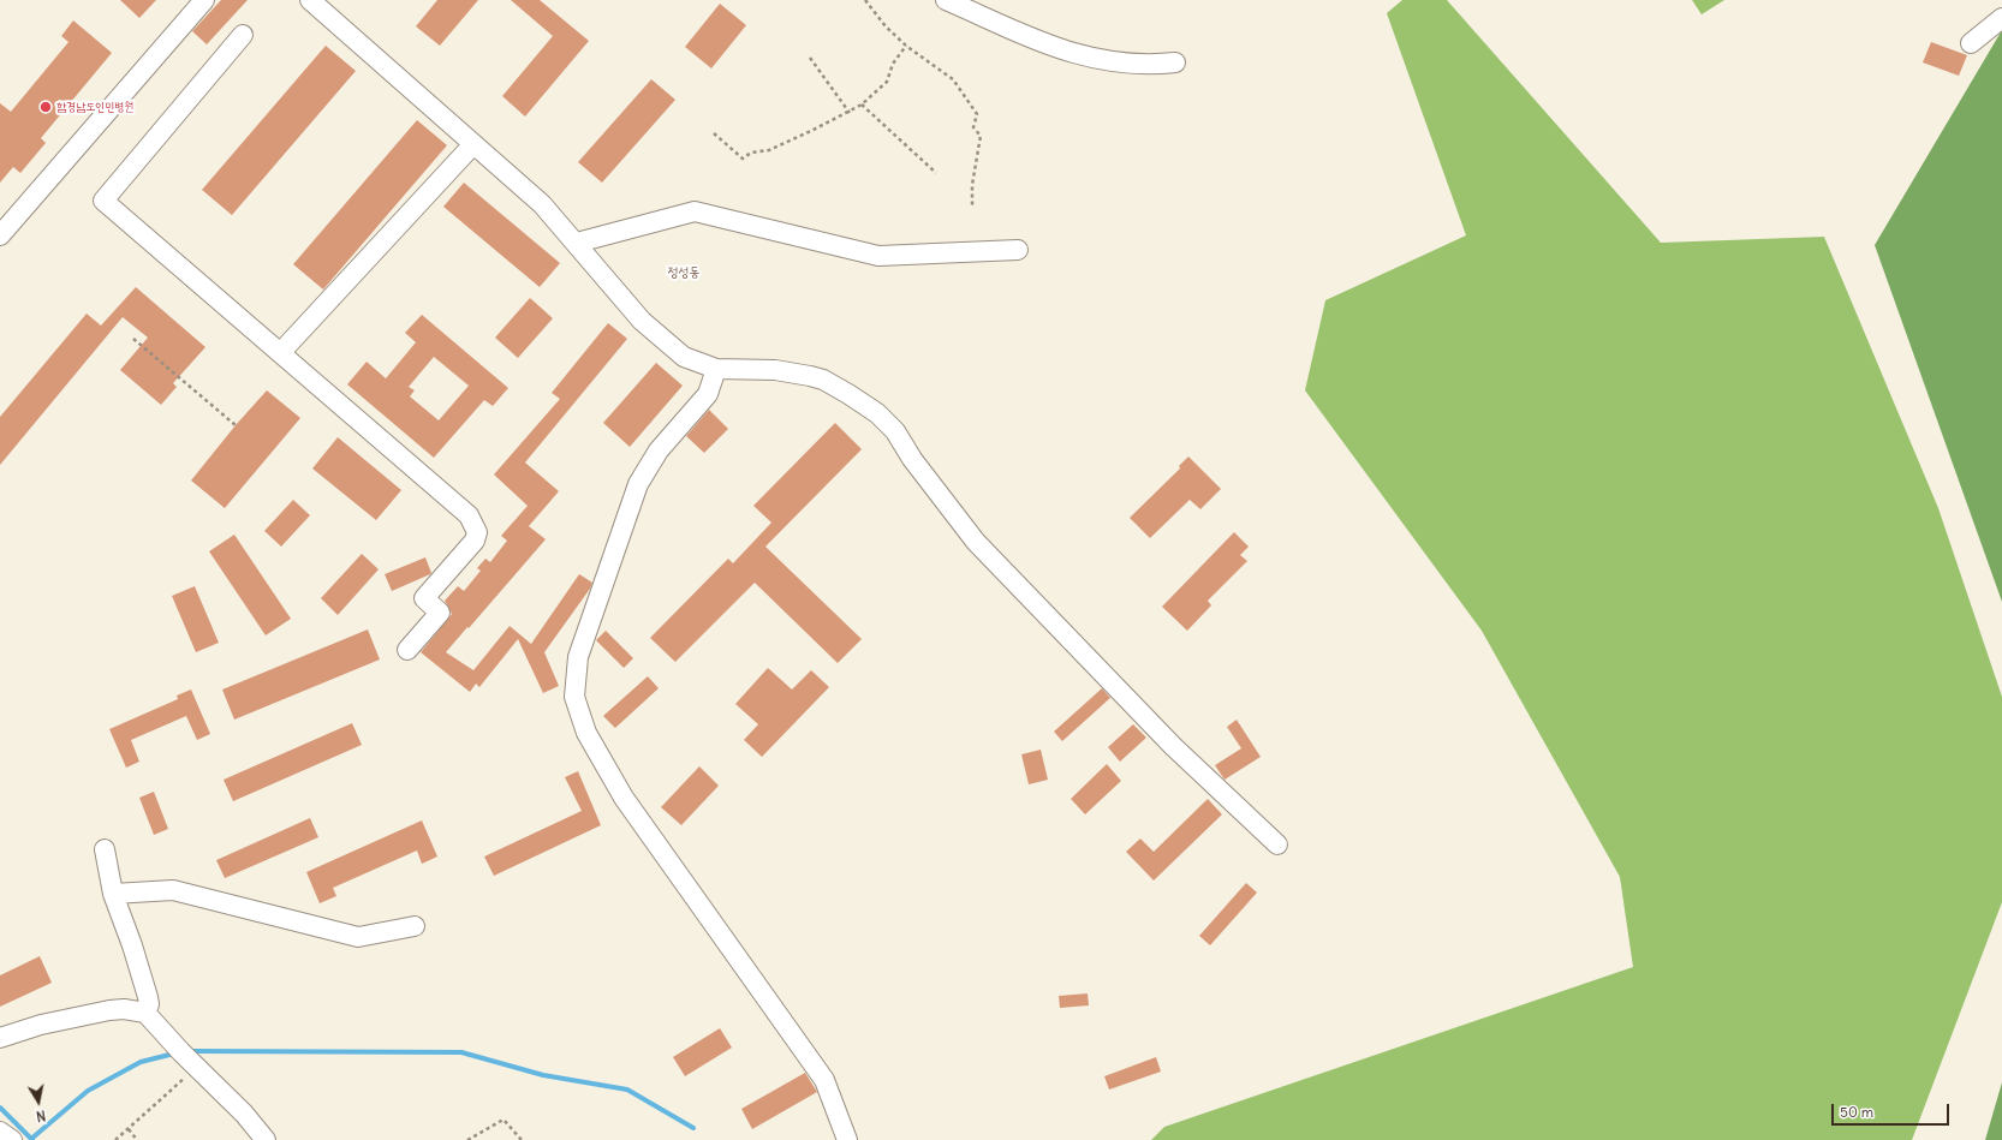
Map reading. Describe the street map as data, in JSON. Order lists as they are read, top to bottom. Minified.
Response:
{"districts":["정성동"],"places":["함경남도인민병원"],"scale_bar":"50 m","north":"bottom"}
